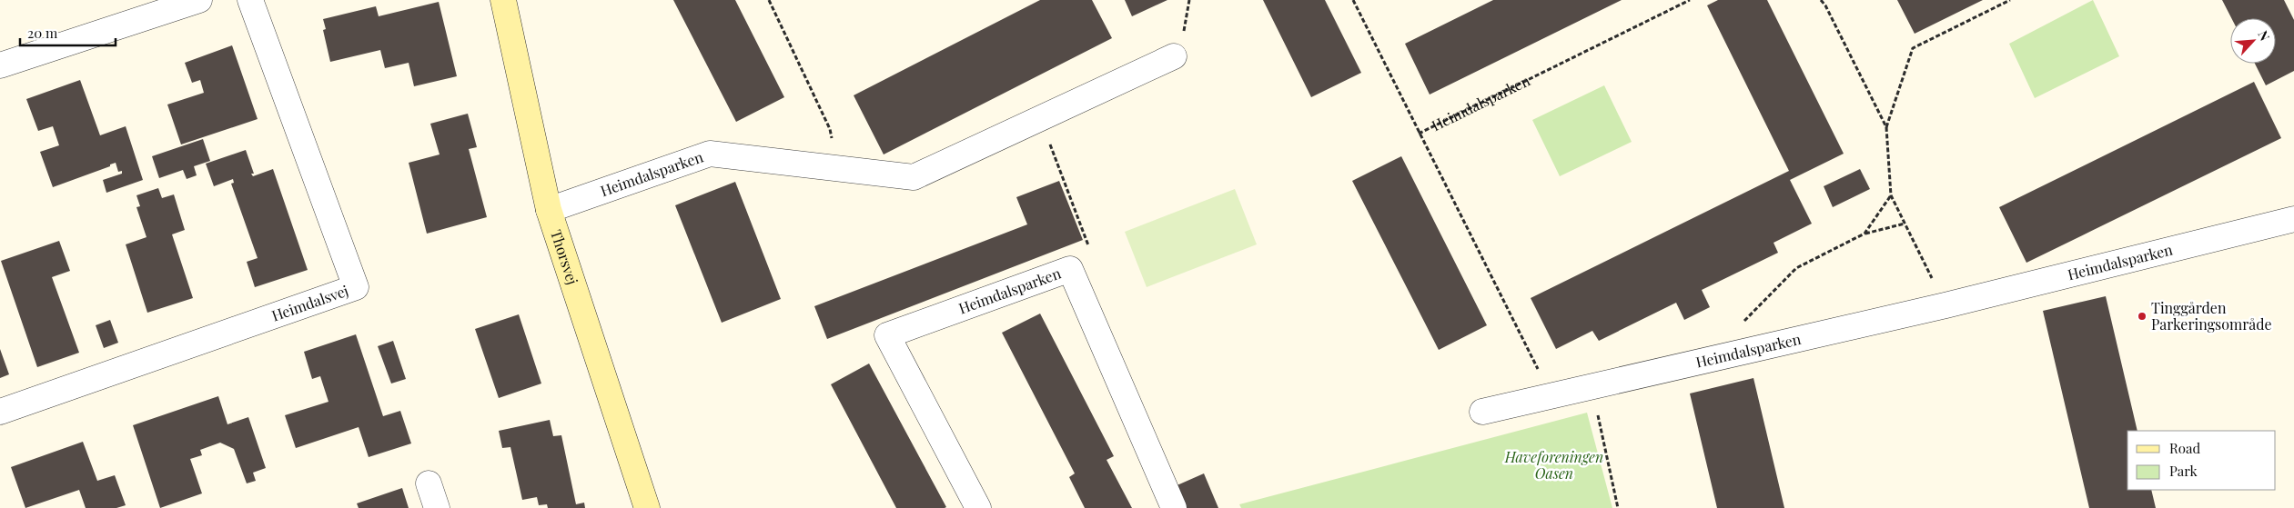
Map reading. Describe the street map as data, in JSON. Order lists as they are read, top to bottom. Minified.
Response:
{"streets":{"street":["Heimdalsparken","Thorsvej","Heimdalsvej"]},"crossings":[["Heimdalsparken","Thorsvej"]],"parks":["Haveforeningen Oasen"],"places":["Tinggården Parkeringsområde"],"legend":["Road","Park"],"scale_bar":"20 m","north":"top right"}
